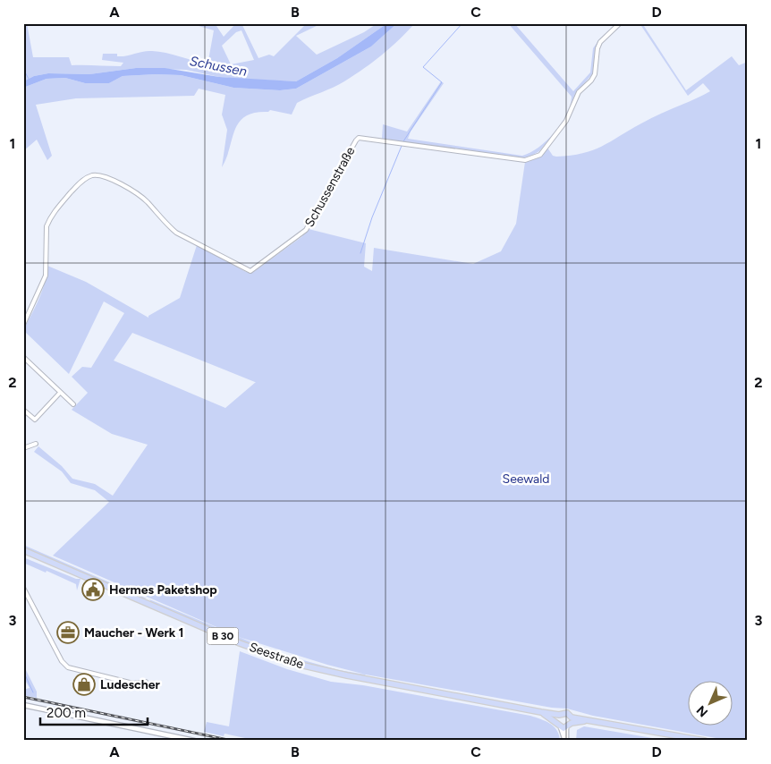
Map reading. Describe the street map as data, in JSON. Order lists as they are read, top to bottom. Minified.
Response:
{"streets":{"main road":["B 30","Seestraße"],"street":["Schussenstraße"]},"crossings":[["B 30","Seestraße"]],"water":["Schussen"],"parks":["Seewald"],"places":{"public building":["Hermes Paketshop"],"office":["Maucher - Werk 1"],"shop":["Ludescher"]},"scale_bar":"200 m","north":"bottom left","grid":{"columns":["A","B","C","D"],"rows":["1","2","3"]}}
